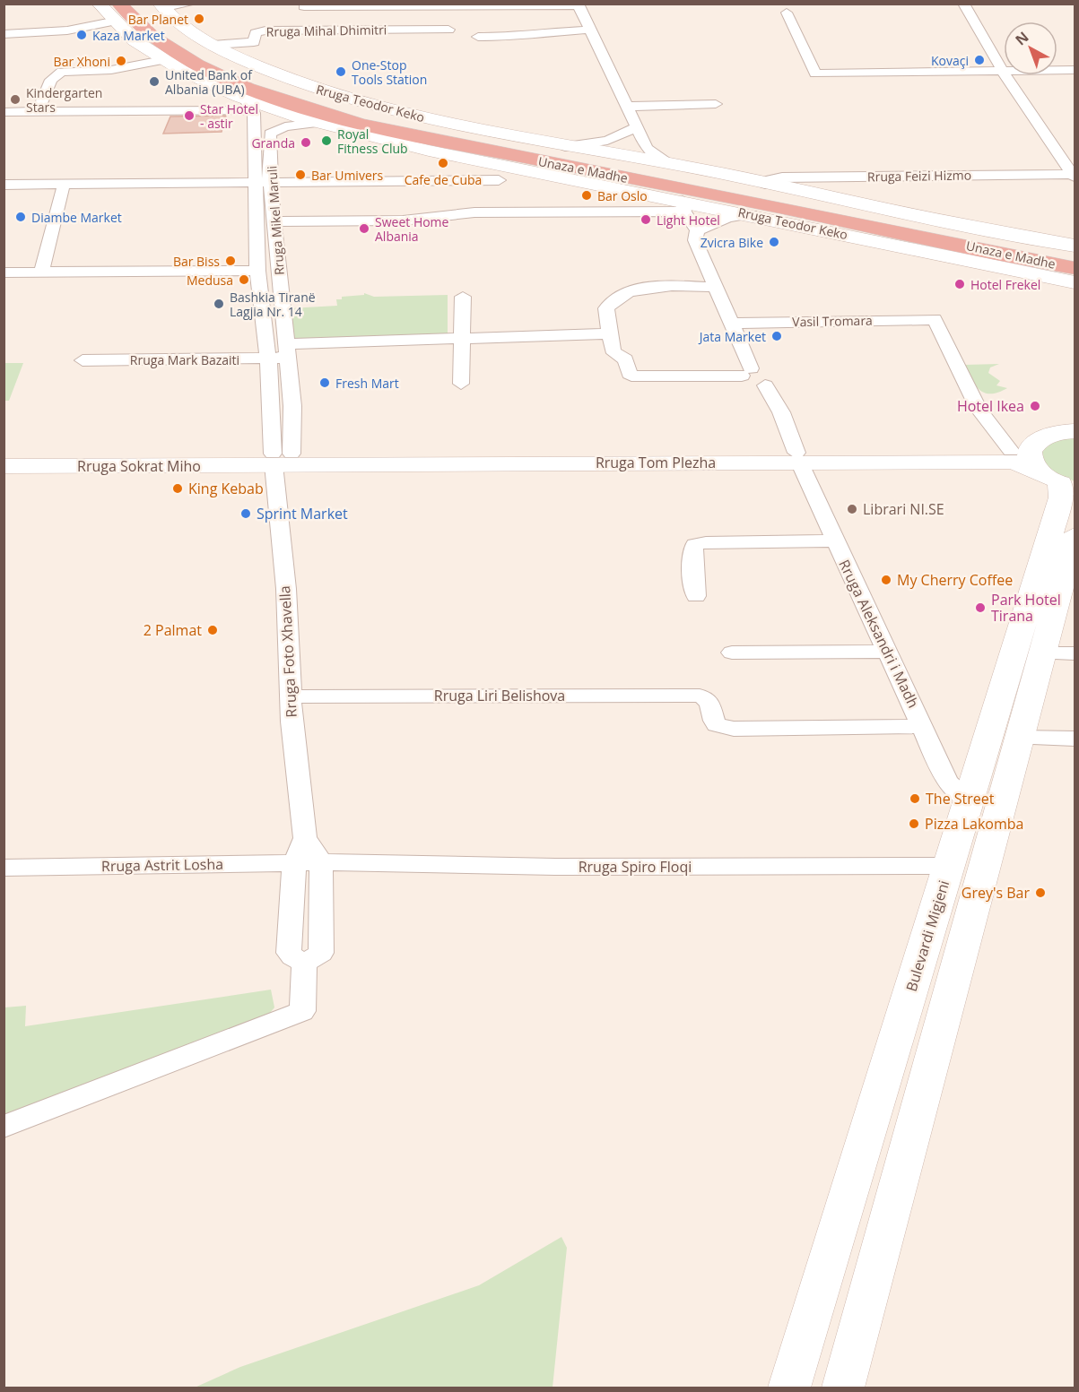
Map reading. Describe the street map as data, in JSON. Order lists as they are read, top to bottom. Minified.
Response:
{"streets":{"highway":["Unaza e Madhe"],"main road":["Rruga Teodor Keko","Rruga Tom Plezha","Rruga Sokrat Miho","Bulevardi Migjeni"],"street":["Rruga Mihal Dhimitri","Rruga Feizi Hizmo","Rruga Mikel Maruli","Vasil Tromara","Rruga Mark Bazaiti","Rruga Aleksandri i Madh","Rruga Foto Xhavella","Rruga Liri Belishova","Rruga Astrit Losha","Rruga Spiro Floqi"]},"crossings":[["Rruga Mihal Dhimitri","Rruga Teodor Keko"],["Rruga Teodor Keko","Unaza e Madhe"],["Rruga Teodor Keko","Rruga Feizi Hizmo"],["Rruga Teodor Keko","Rruga Mikel Maruli"],["Rruga Mikel Maruli","Rruga Mark Bazaiti"],["Rruga Mikel Maruli","Rruga Tom Plezha"],["Rruga Mikel Maruli","Rruga Sokrat Miho"],["Rruga Mikel Maruli","Rruga Foto Xhavella"],["Vasil Tromara","Rruga Tom Plezha"],["Rruga Tom Plezha","Rruga Sokrat Miho"],["Rruga Tom Plezha","Rruga Aleksandri i Madh"],["Rruga Tom Plezha","Rruga Foto Xhavella"],["Rruga Tom Plezha","Bulevardi Migjeni"],["Rruga Sokrat Miho","Rruga Foto Xhavella"],["Rruga Aleksandri i Madh","Rruga Liri Belishova"],["Rruga Aleksandri i Madh","Bulevardi Migjeni"],["Rruga Foto Xhavella","Rruga Liri Belishova"],["Rruga Astrit Losha","Rruga Spiro Floqi"],["Rruga Spiro Floqi","Bulevardi Migjeni"]],"places":["Bar Planet","Kaza Market","Kovaçi","Bar Xhoni","One-Stop Tools Station","United Bank of Albania (UBA)","Kindergarten Stars","Star Hotel - astir","Royal Fitness Club","Granda","Cafe de Cuba","Bar Umivers","Bar Oslo","Diambe Market","Light Hotel","Sweet Home Albania","Zvicra Bike","Bar Biss","Medusa","Hotel Frekel","Bashkia Tiranë Lagjia Nr. 14","Jata Market","Fresh Mart","Hotel Ikea","King Kebab","Librari NI.SE","Sprint Market","My Cherry Coffee","Park Hotel Tirana","2 Palmat","The Street","Pizza Lakomba","Grey's Bar"],"north":"top left"}
